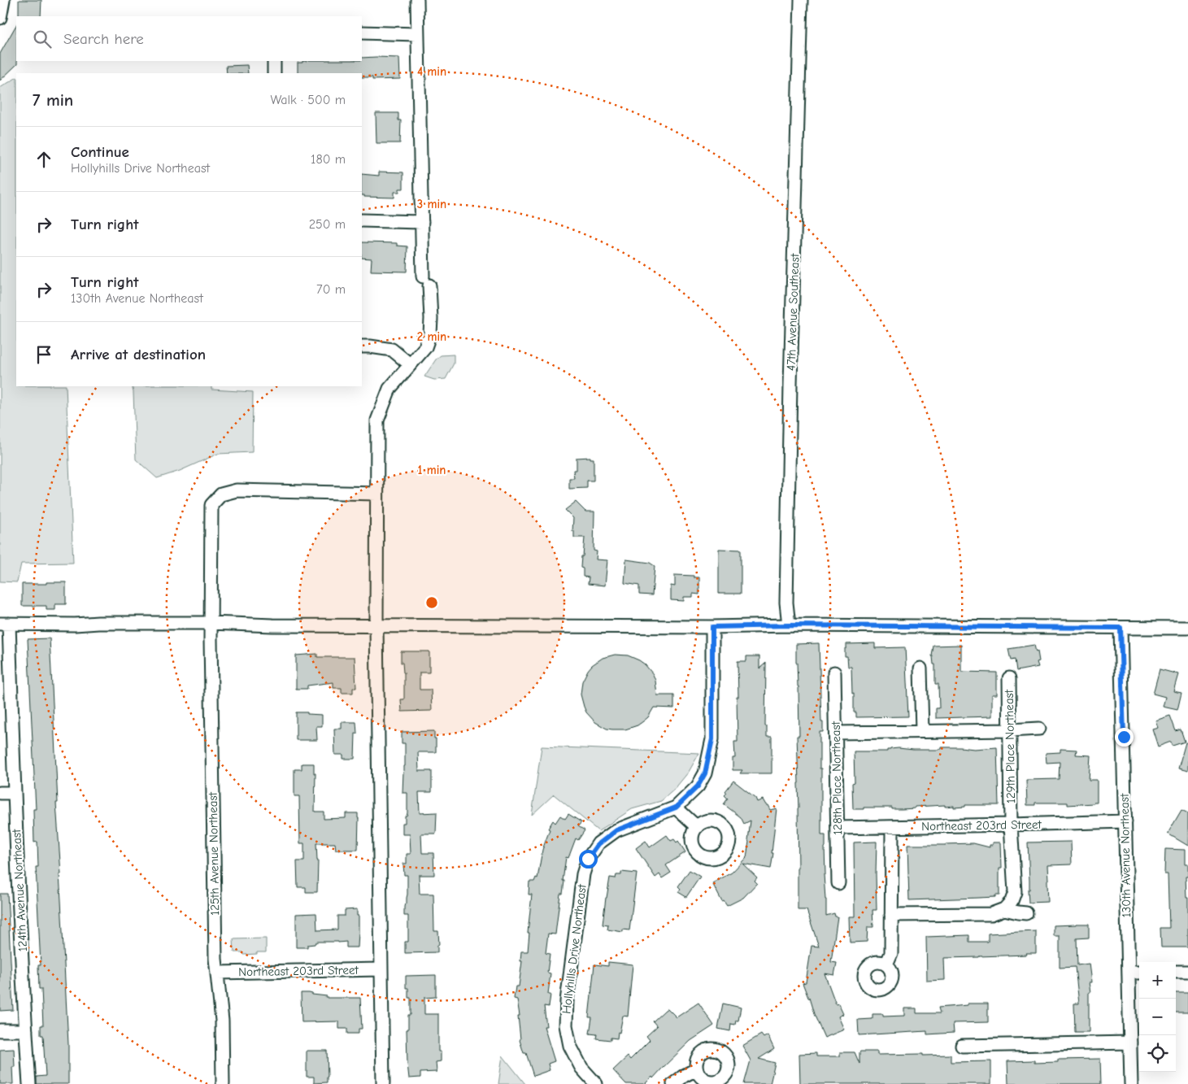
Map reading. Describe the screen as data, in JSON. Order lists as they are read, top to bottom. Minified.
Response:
{"streets":{"street":["47th Avenue Southeast","129th Place Northeast","128th Place Northeast","Northeast 203rd Street","125th Avenue Northeast","130th Avenue Northeast","124th Avenue Northeast","Hollyhills Drive Northeast"]},"crossings":[["129th Place Northeast","Northeast 203rd Street"],["128th Place Northeast","Northeast 203rd Street"],["Northeast 203rd Street","125th Avenue Northeast"],["Northeast 203rd Street","130th Avenue Northeast"]],"page":{"search":"Search here","heading":["7 min","Walk · 500 m"],"list":[["Continue","Hollyhills Drive Northeast","180 m"],["Turn right","250 m"],["Turn right","130th Avenue Northeast","70 m"],"Arrive at destination"],"map_buttons":["+","−"]},"rings":["4 min","3 min","2 min","1 min"]}
